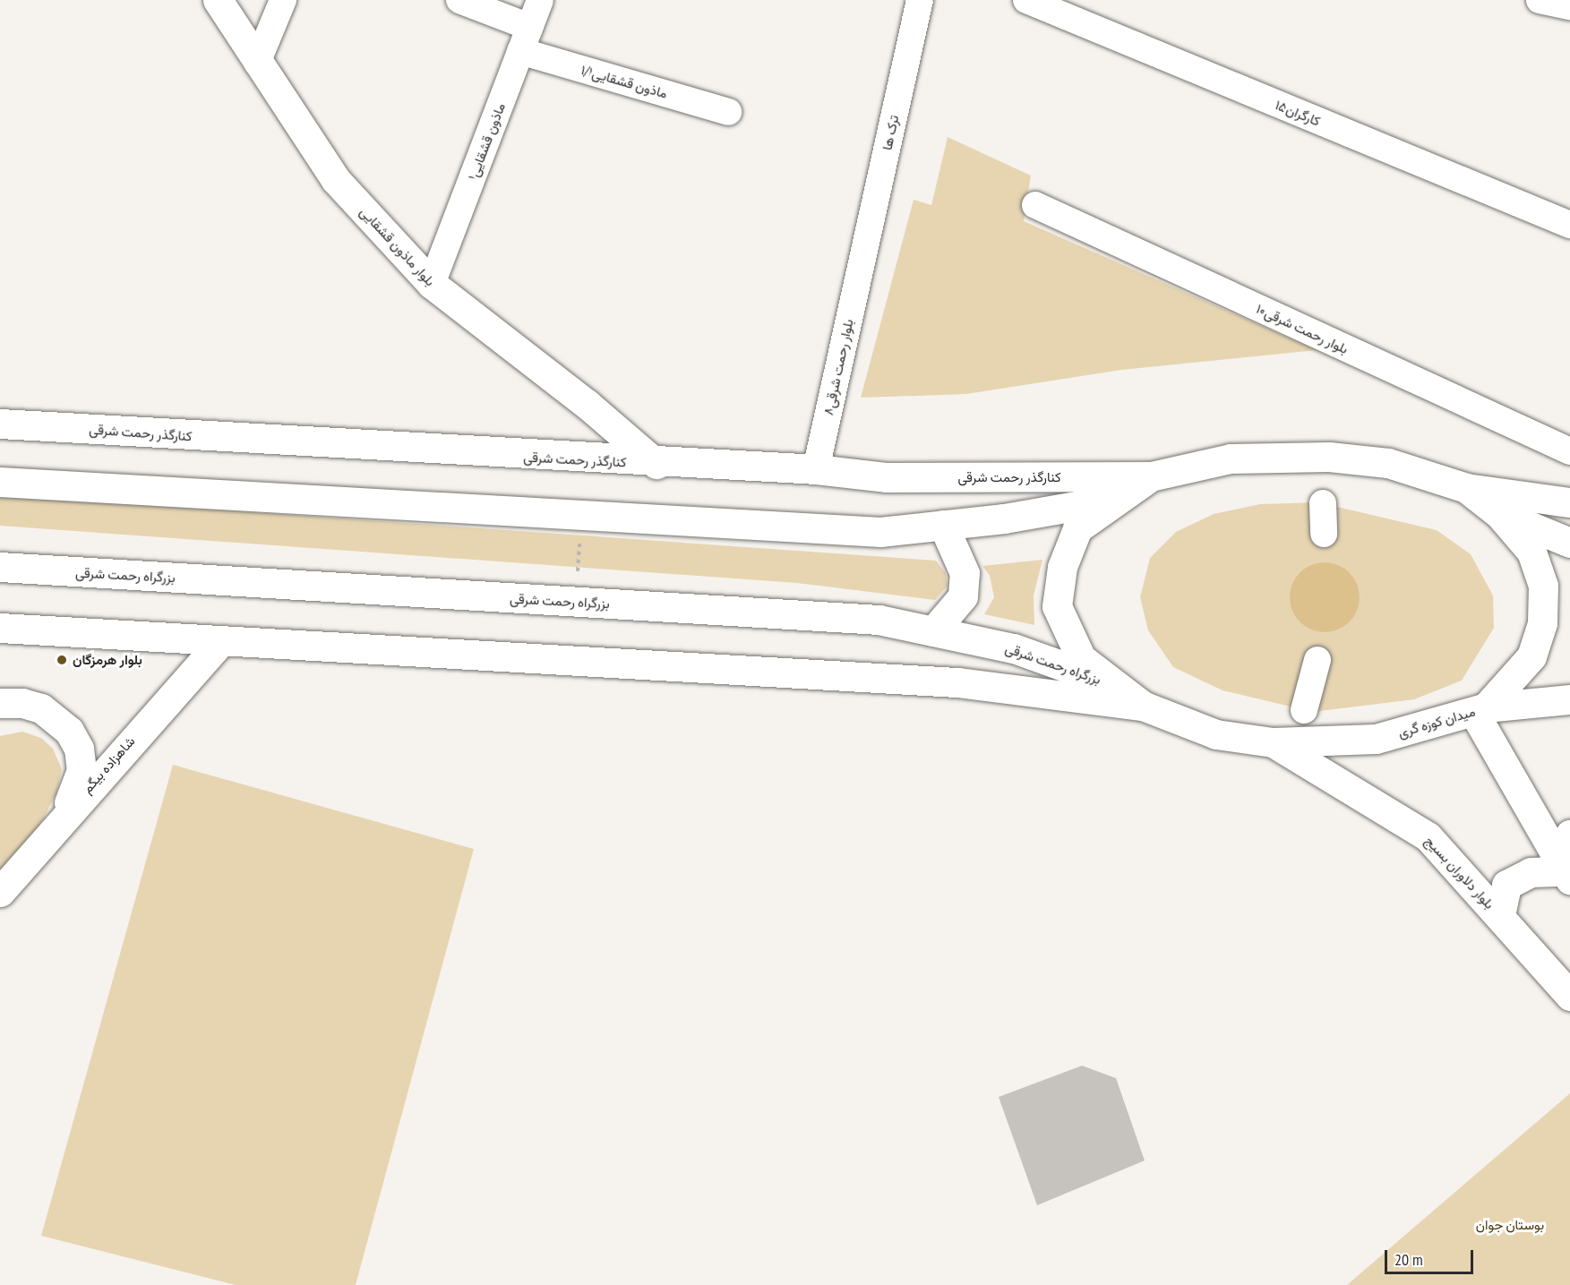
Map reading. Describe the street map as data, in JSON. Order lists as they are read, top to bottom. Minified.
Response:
{"streets":{"main road":["بلوار ماذون قشقایی","کنارگذر رحمت شرقی","بزرگراه رحمت شرقی","میدان کوزه گری","شاهزاده بیگم","بلوار دلاوران بسیج"],"street":["ماذون قشقایی۱/۱","۱۵کارگران","ترک ها","ماذون قشقایی۱","۱۰بلوار رحمت شرقی","بلوار رحمت شرقی۸"]},"crossings":[["ماذون قشقایی۱/۱","ماذون قشقایی۱"],["ترک ها","بلوار رحمت شرقی۸"],["ماذون قشقایی۱","بلوار ماذون قشقایی"],["بلوار ماذون قشقایی","کنارگذر رحمت شرقی"],["بلوار رحمت شرقی۸","کنارگذر رحمت شرقی"],["کنارگذر رحمت شرقی","میدان کوزه گری"],["بزرگراه رحمت شرقی","میدان کوزه گری"],["میدان کوزه گری","بلوار دلاوران بسیج"]],"parks":["بوستان جوان"],"places":["بلوار هرمزگان"],"scale_bar":"20 m"}
